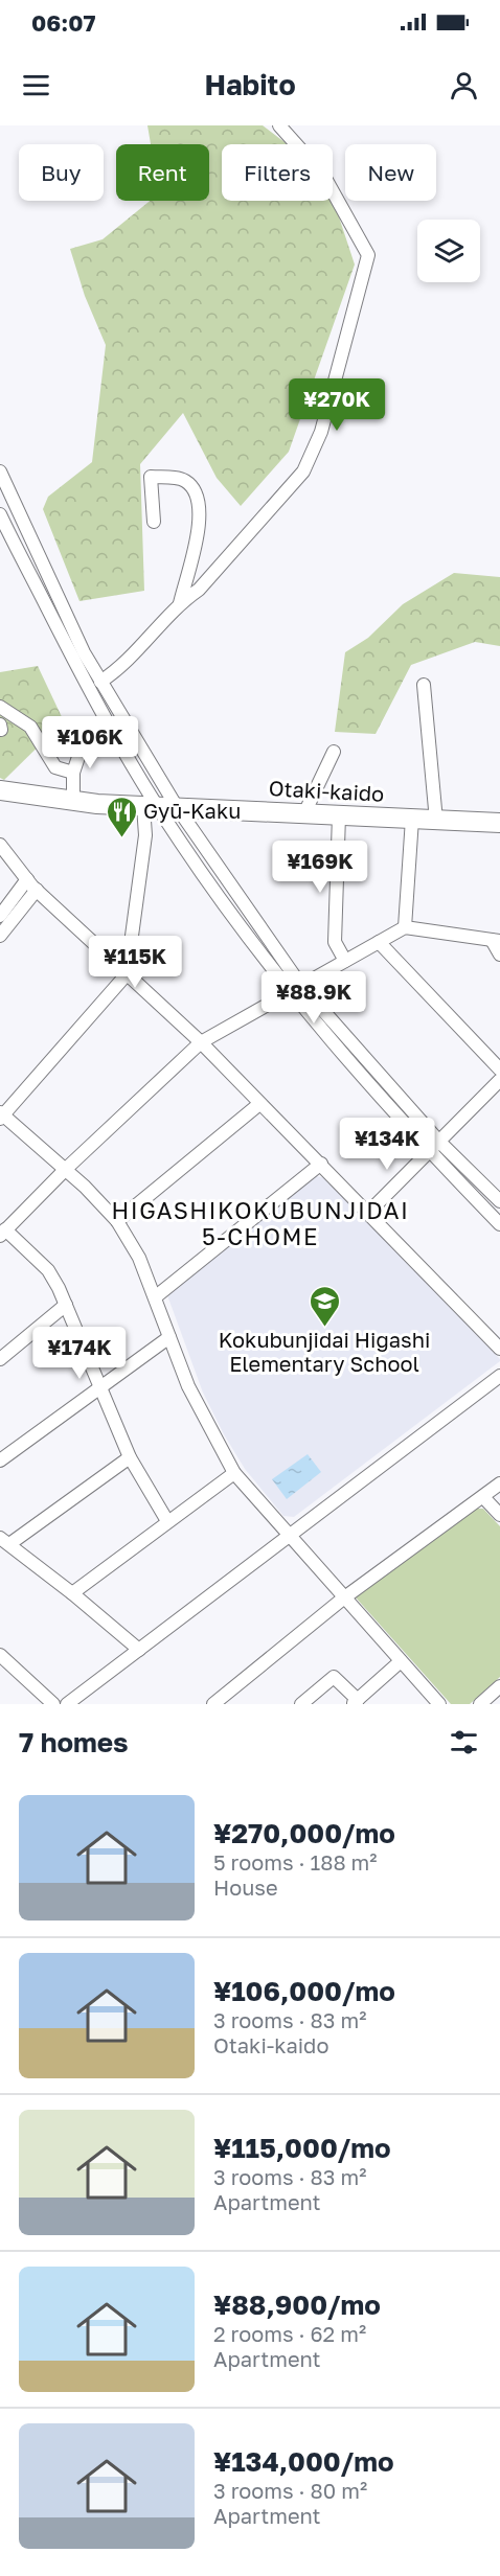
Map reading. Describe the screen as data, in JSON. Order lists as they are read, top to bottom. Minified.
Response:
{"streets":{"highway":["Otaki-kaido"]},"districts":["HIGASHIKOKUBUNJIDAI 5-CHOME"],"places":{"restaurant":["Gyū-Kaku"],"school or university":["Kokubunjidai Higashi Elementary School"]},"page":{"status":"06:07","header":"Habito","chip":["Buy","Rent","Filters","New"],"price":["¥270K","¥106K","¥169K","¥115K","¥88.9K","¥134K","¥174K"],"heading":"7 homes","list":[{"name":"¥270,000/mo","note":"5 rooms · 188 m² · House"},{"name":"¥106,000/mo","note":"3 rooms · 83 m² · Otaki-kaido"},{"name":"¥115,000/mo","note":"3 rooms · 83 m² · Apartment"},{"name":"¥88,900/mo","note":"2 rooms · 62 m² · Apartment"},{"name":"¥134,000/mo","note":"3 rooms · 80 m² · Apartment"}]}}
